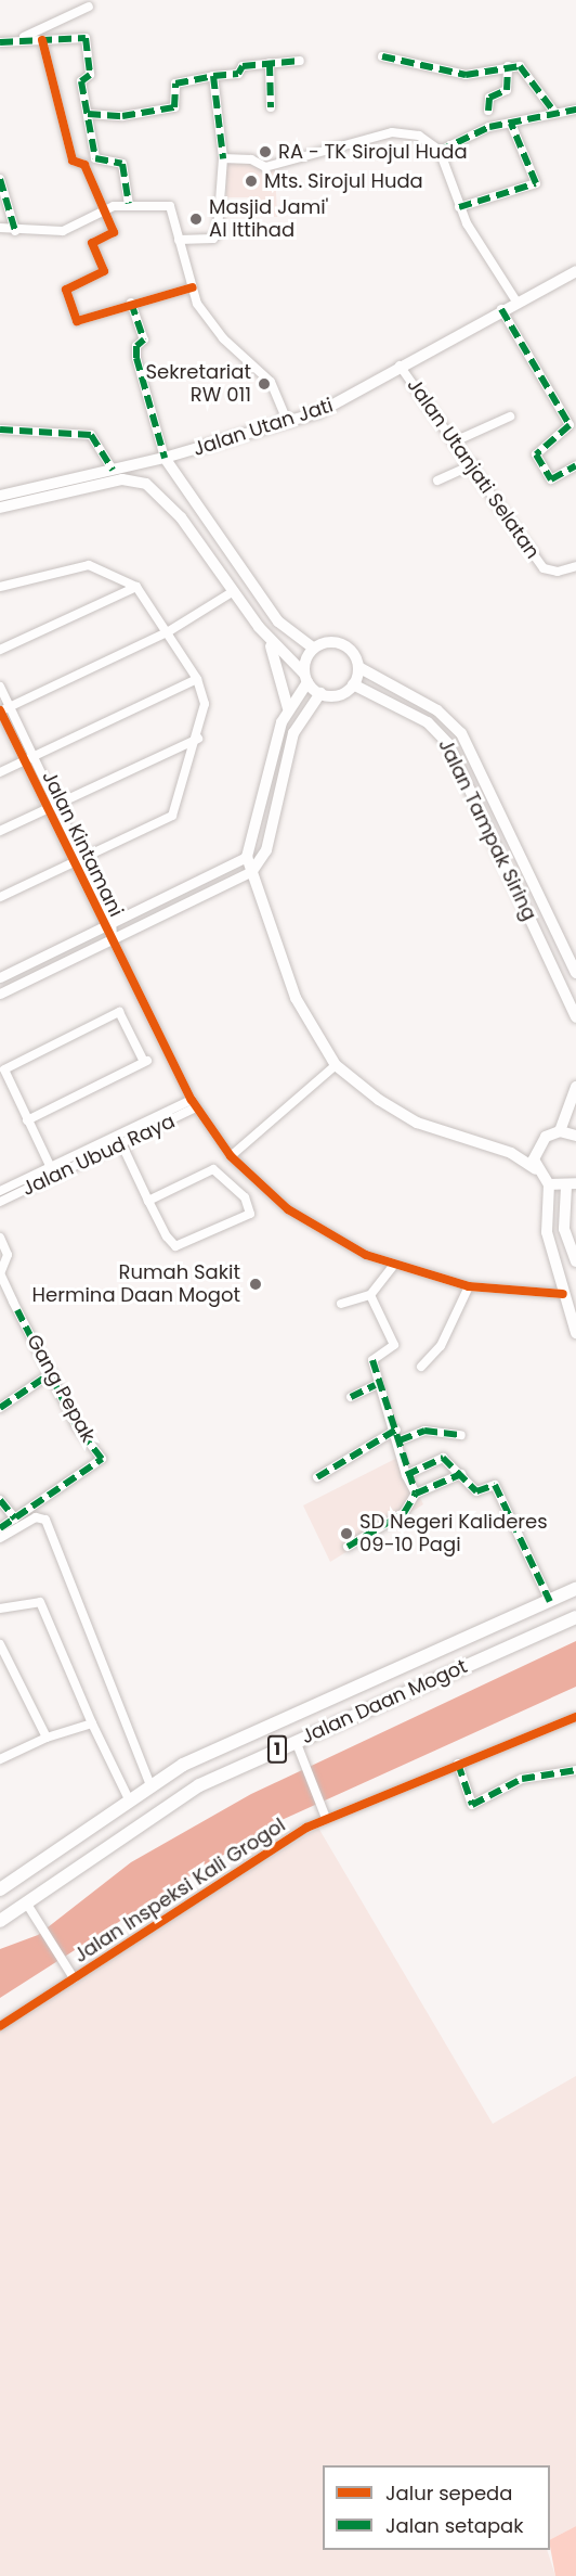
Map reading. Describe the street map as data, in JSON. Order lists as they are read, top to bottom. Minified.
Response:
{"streets":{"highway":["Jalan Daan Mogot","1"],"main road":["Jalan Utan Jati","Jalan Tampak Siring"],"street":["Jalan Utanjati Selatan","Jalan Kintamani","Jalan Ubud Raya","Gang Pepak","Jalan Inspeksi Kali Grogol"]},"crossings":[["Jalan Utan Jati","Jalan Utanjati Selatan"]],"places":["RA - TK Sirojul Huda","Mts. Sirojul Huda","Masjid Jami' Al Ittihad","Sekretariat RW 011","Rumah Sakit Hermina Daan Mogot","SD Negeri Kalideres 09-10 Pagi"],"legend":["Jalur sepeda","Jalan setapak"]}
